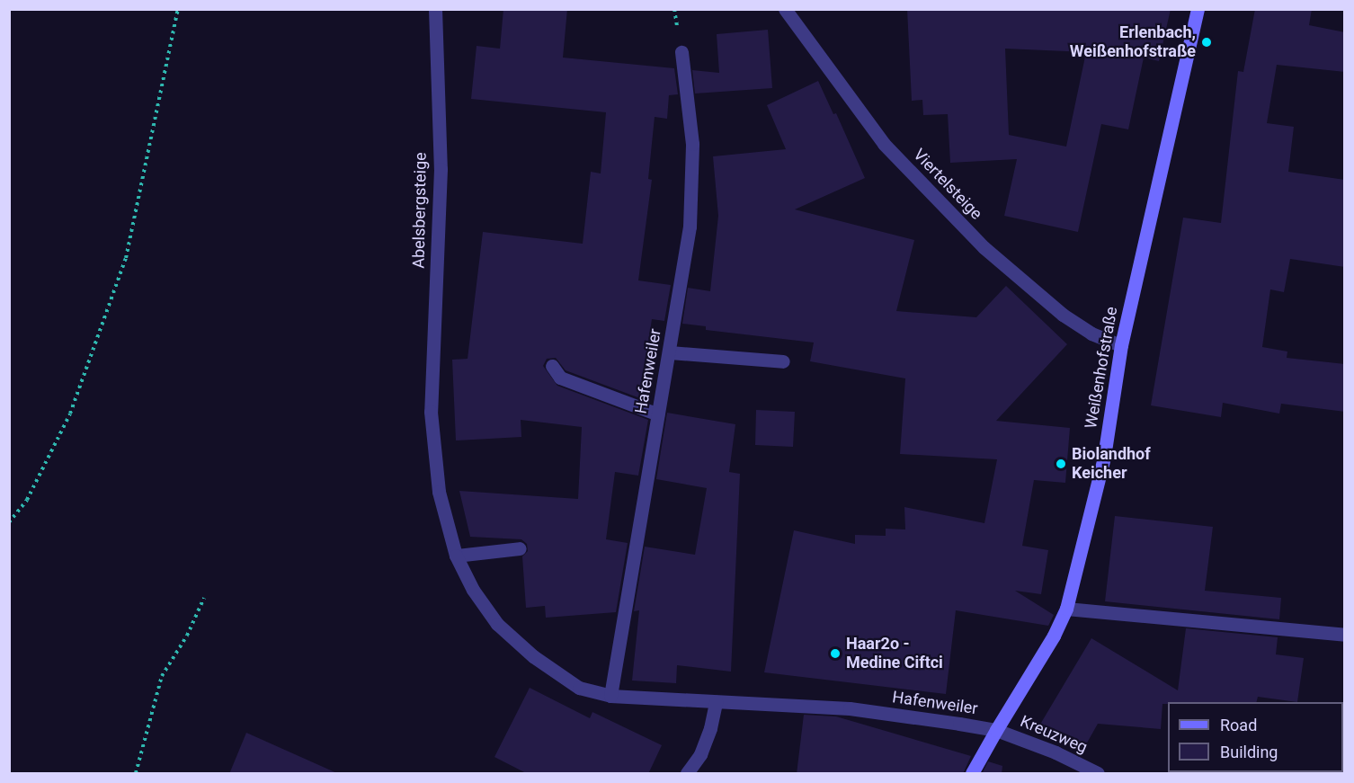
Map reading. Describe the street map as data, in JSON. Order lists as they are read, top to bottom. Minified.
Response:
{"streets":{"street":["Viertelsteige","Abelsbergsteige","Weißenhofstraße","Hafenweiler","Kreuzweg"]},"crossings":[["Viertelsteige","Weißenhofstraße"],["Abelsbergsteige","Hafenweiler"],["Weißenhofstraße","Hafenweiler"],["Weißenhofstraße","Kreuzweg"],["Hafenweiler","Kreuzweg"]],"places":["Erlenbach, Weißenhofstraße","Biolandhof Keicher","Haar2o - Medine Ciftci"],"legend":["Road","Building"]}
